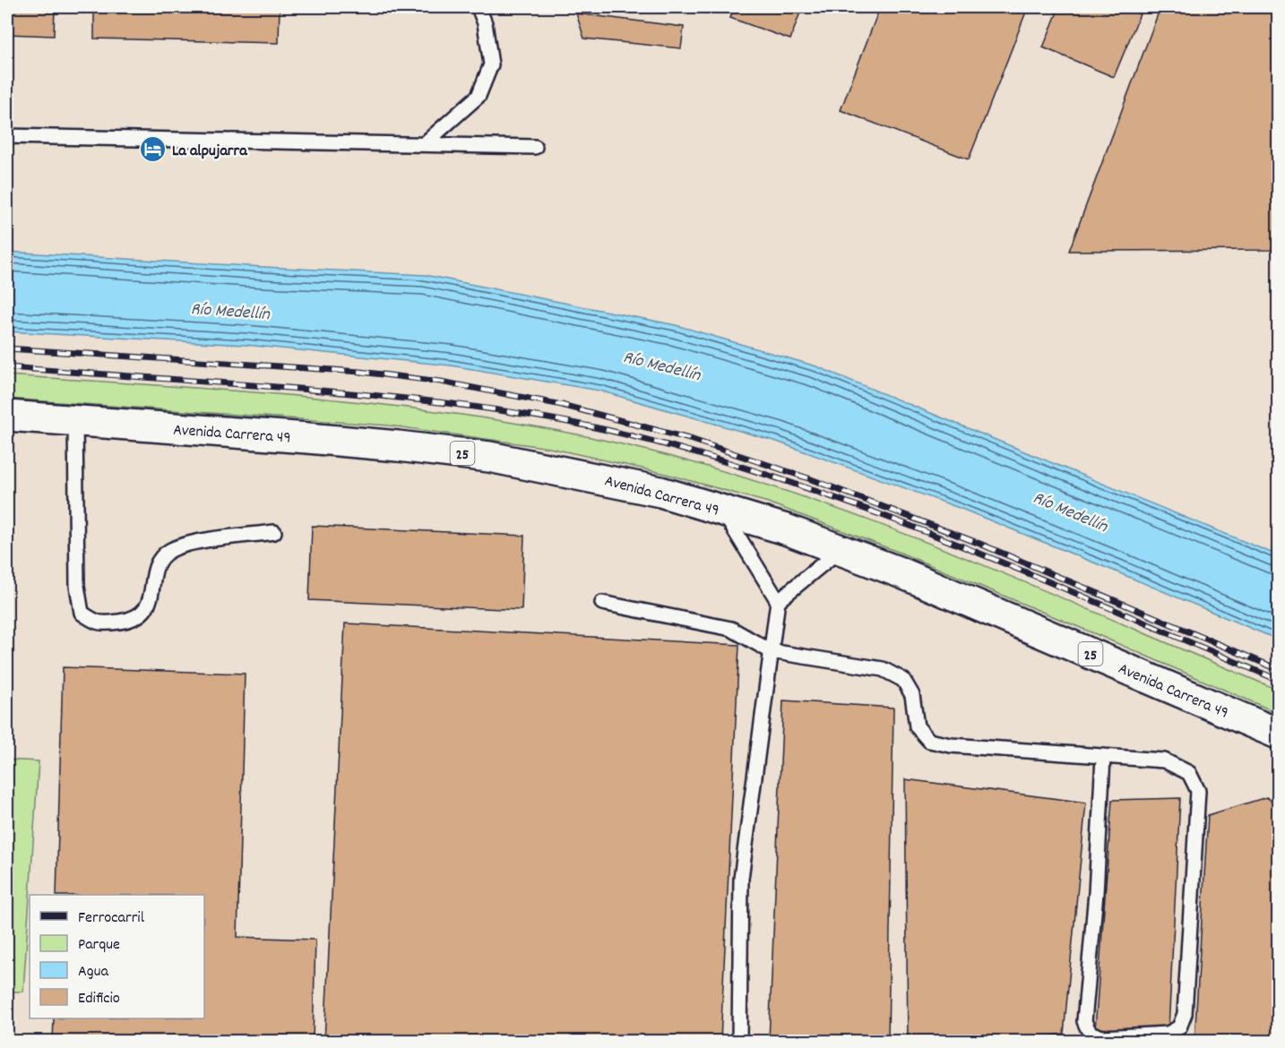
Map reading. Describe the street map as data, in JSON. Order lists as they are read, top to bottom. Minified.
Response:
{"streets":{"highway":["Avenida Carrera 49","25"]},"water":["Río Medellín"],"places":{"hotel":["La alpujarra"]},"legend":["Ferrocarril","Parque","Agua","Edificio"]}
